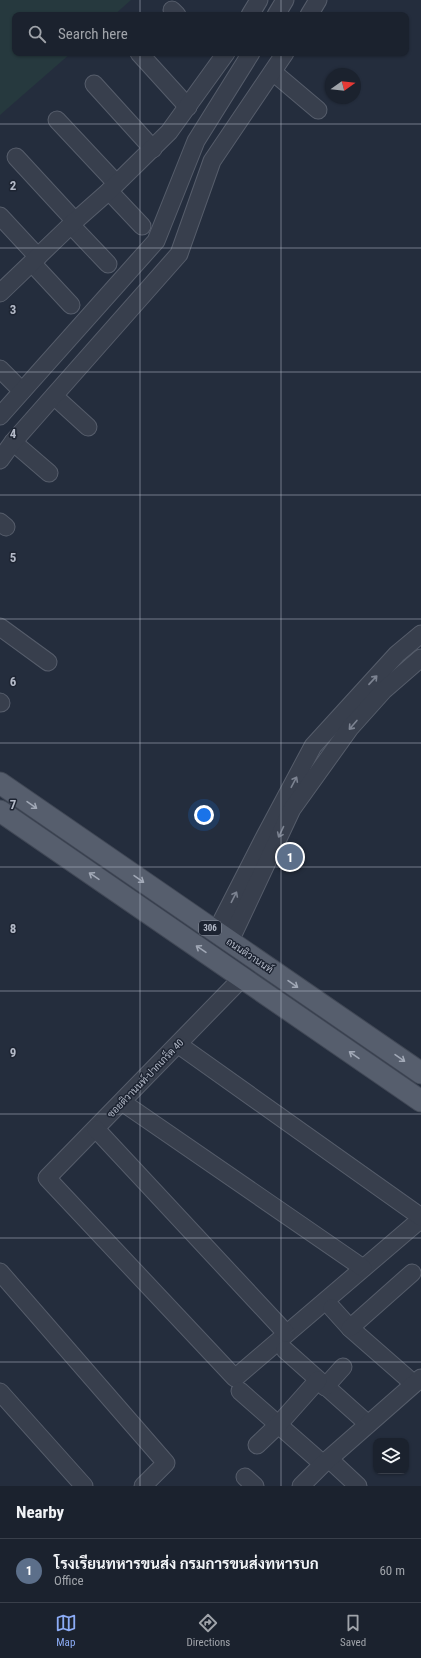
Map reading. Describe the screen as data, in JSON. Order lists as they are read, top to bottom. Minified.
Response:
{"streets":{"main road":["306","ถนนติวานนท์"],"street":["ซอยติวานนท์-ปากเกร็ด 40"]},"crossings":[["306","ซอยติวานนท์-ปากเกร็ด 40"]],"north":"right","page":{"search":"Search here","pins":"1","heading":"Nearby","list":[{"mark":"1","name":"โรงเรียนทหารขนส่ง กรมการขนส่งทหารบก","note":"Office","value":"60 m"}],"nav":["Map","Directions","Saved"]},"grid":{"rows":["2","3","4","5","6","7","8","9"]}}
